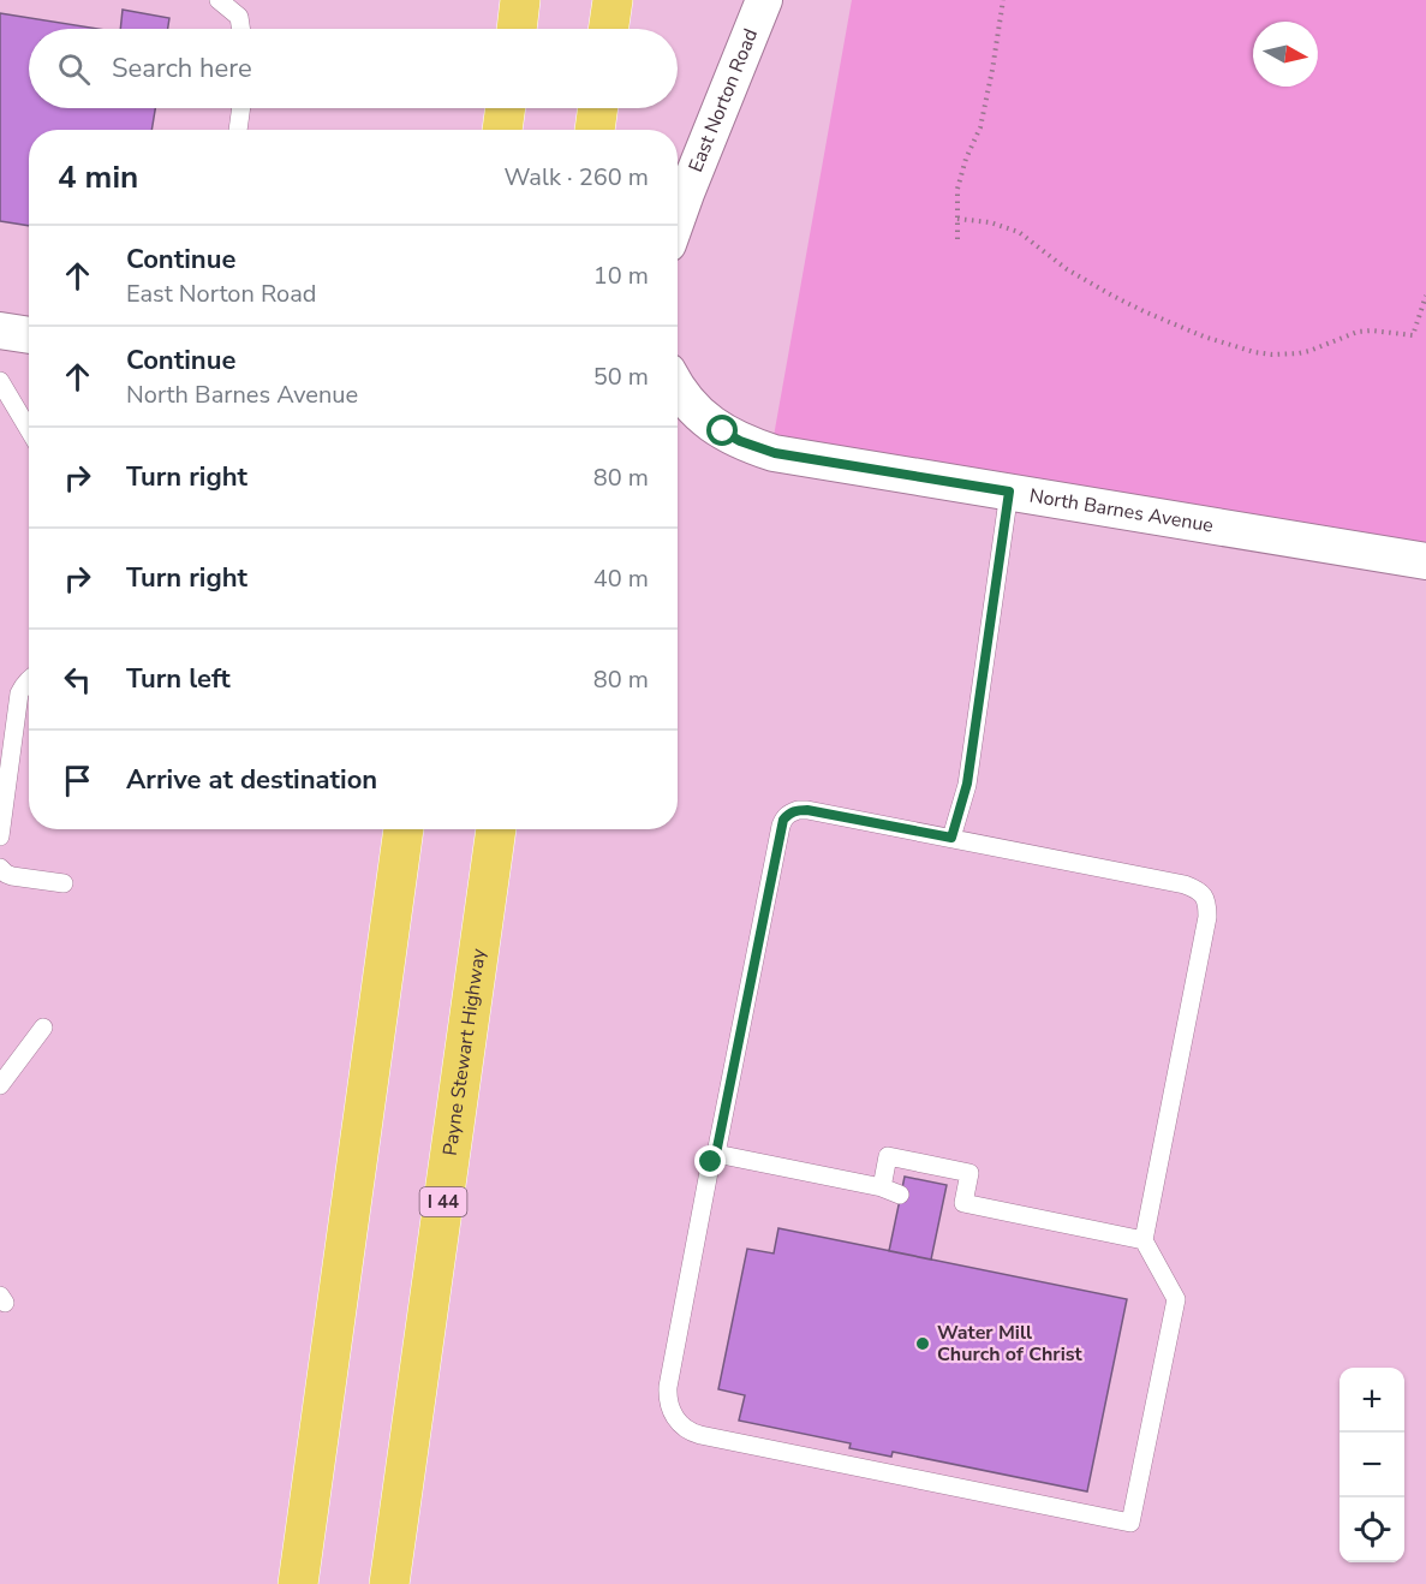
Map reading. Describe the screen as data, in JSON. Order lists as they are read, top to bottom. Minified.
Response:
{"streets":{"highway":["Payne Stewart Highway","I 44"],"street":["East Norton Road","North Barnes Avenue"]},"places":["Water Mill Church of Christ"],"north":"right","page":{"search":"Search here","heading":["4 min","Walk · 260 m"],"list":[["Continue","East Norton Road","10 m"],["Continue","North Barnes Avenue","50 m"],["Turn right","80 m"],["Turn right","40 m"],["Turn left","80 m"],"Arrive at destination"],"map_buttons":["+","−"]}}
